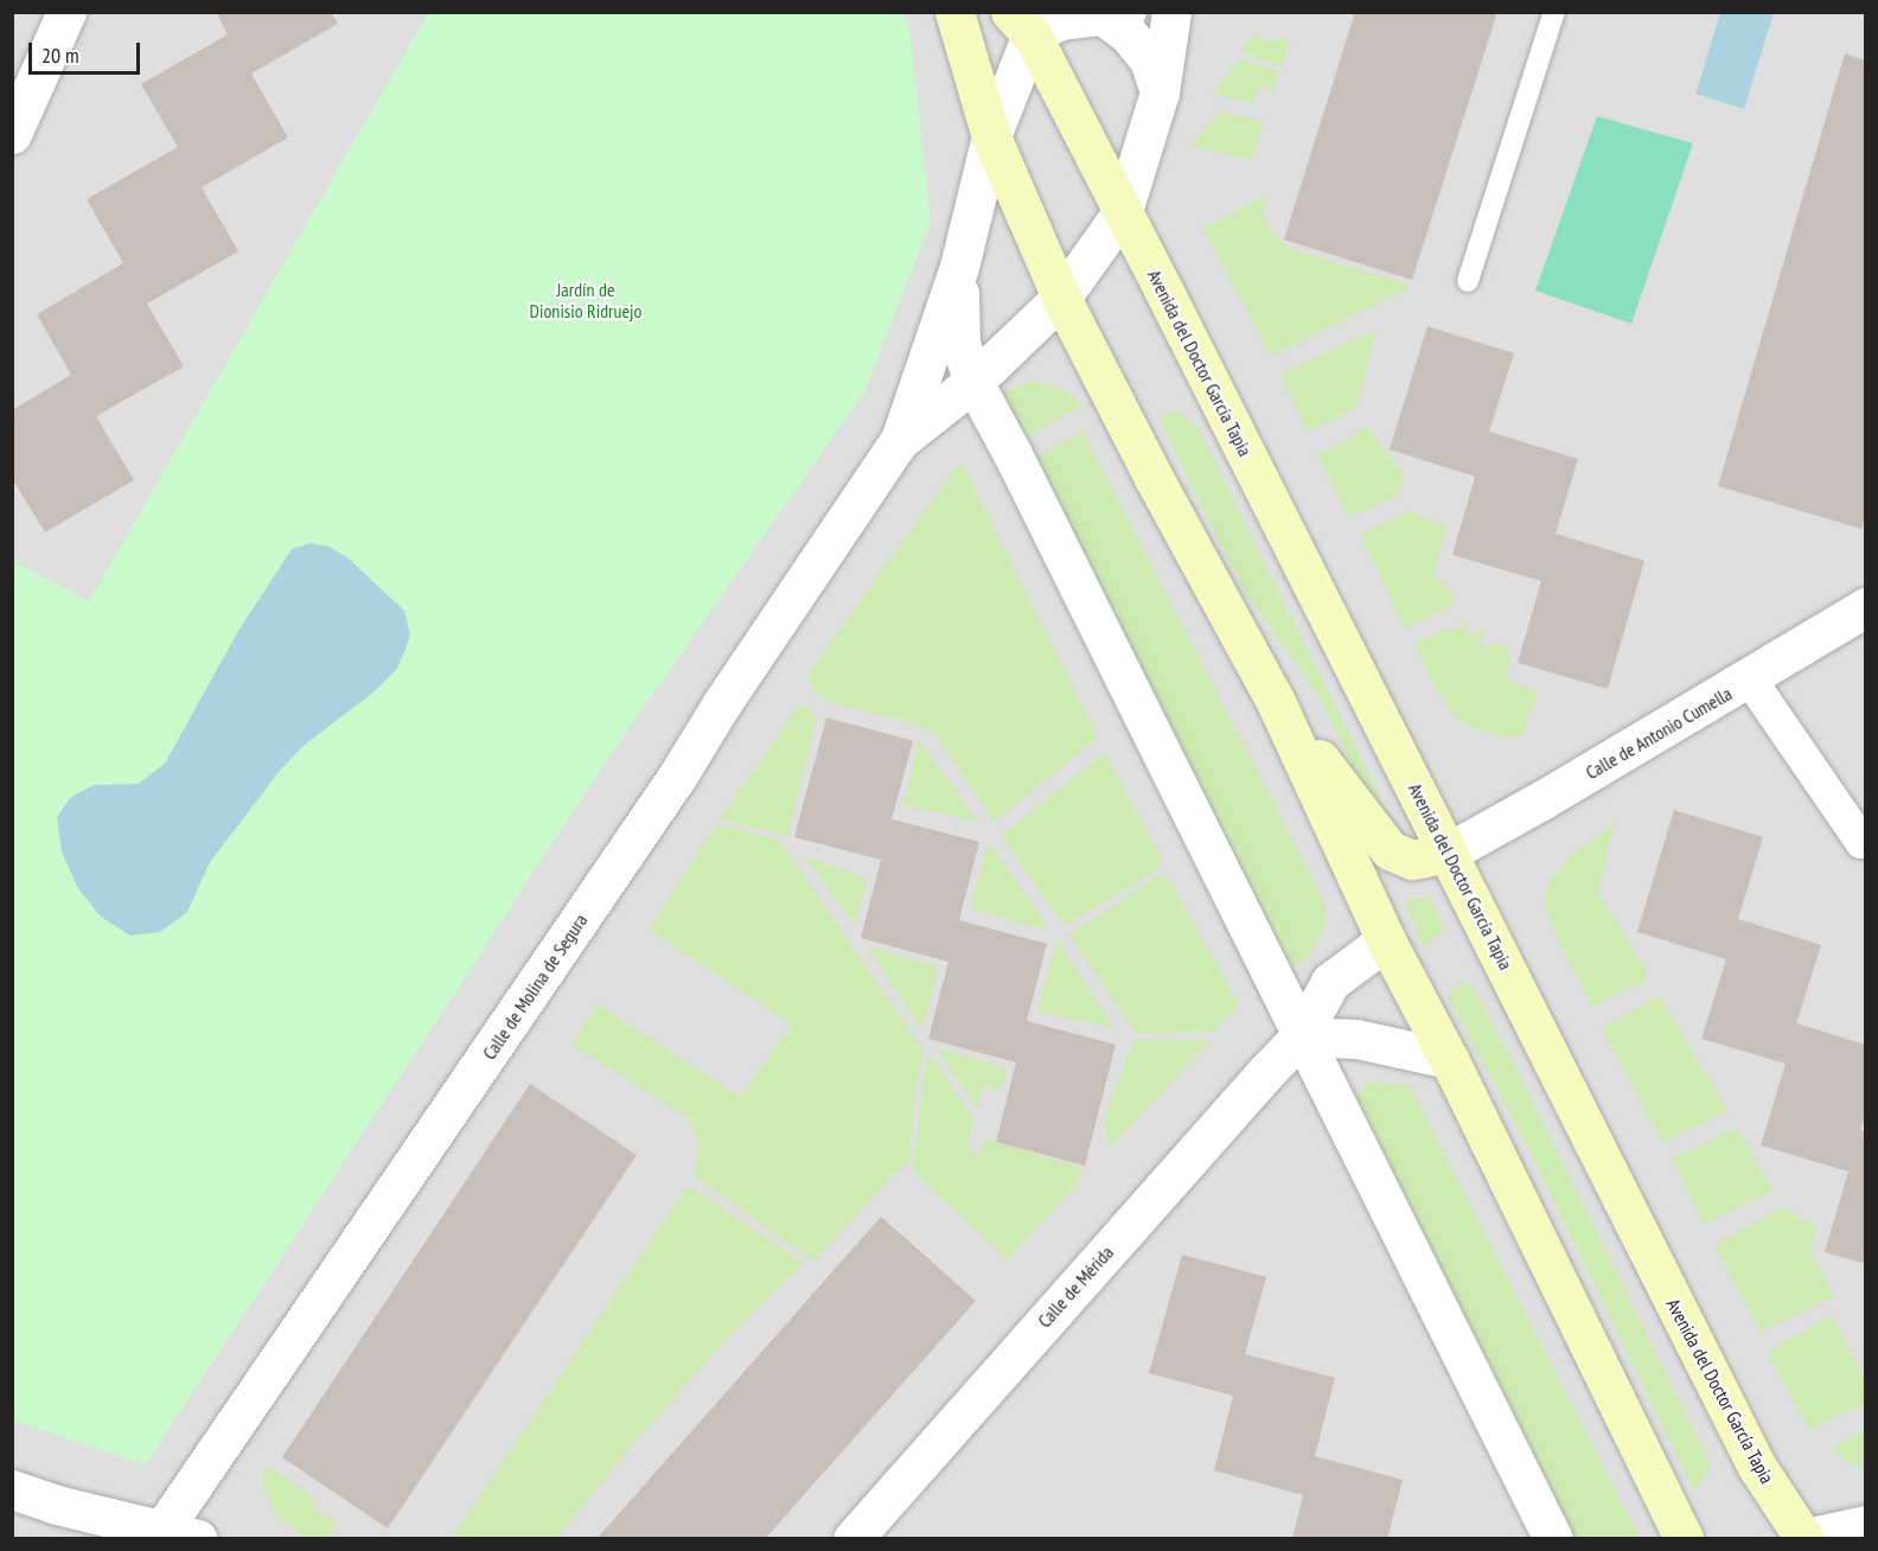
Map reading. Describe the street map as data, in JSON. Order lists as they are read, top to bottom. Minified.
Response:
{"streets":{"main road":["Avenida del Doctor García Tapia"],"street":["Calle de Antonio Cumella","Calle de Molina de Segura","Calle de Mérida"]},"crossings":[["Avenida del Doctor García Tapia","Calle de Antonio Cumella"],["Avenida del Doctor García Tapia","Calle de Molina de Segura"]],"parks":["Jardín de Dionisio Ridruejo"],"scale_bar":"20 m"}
